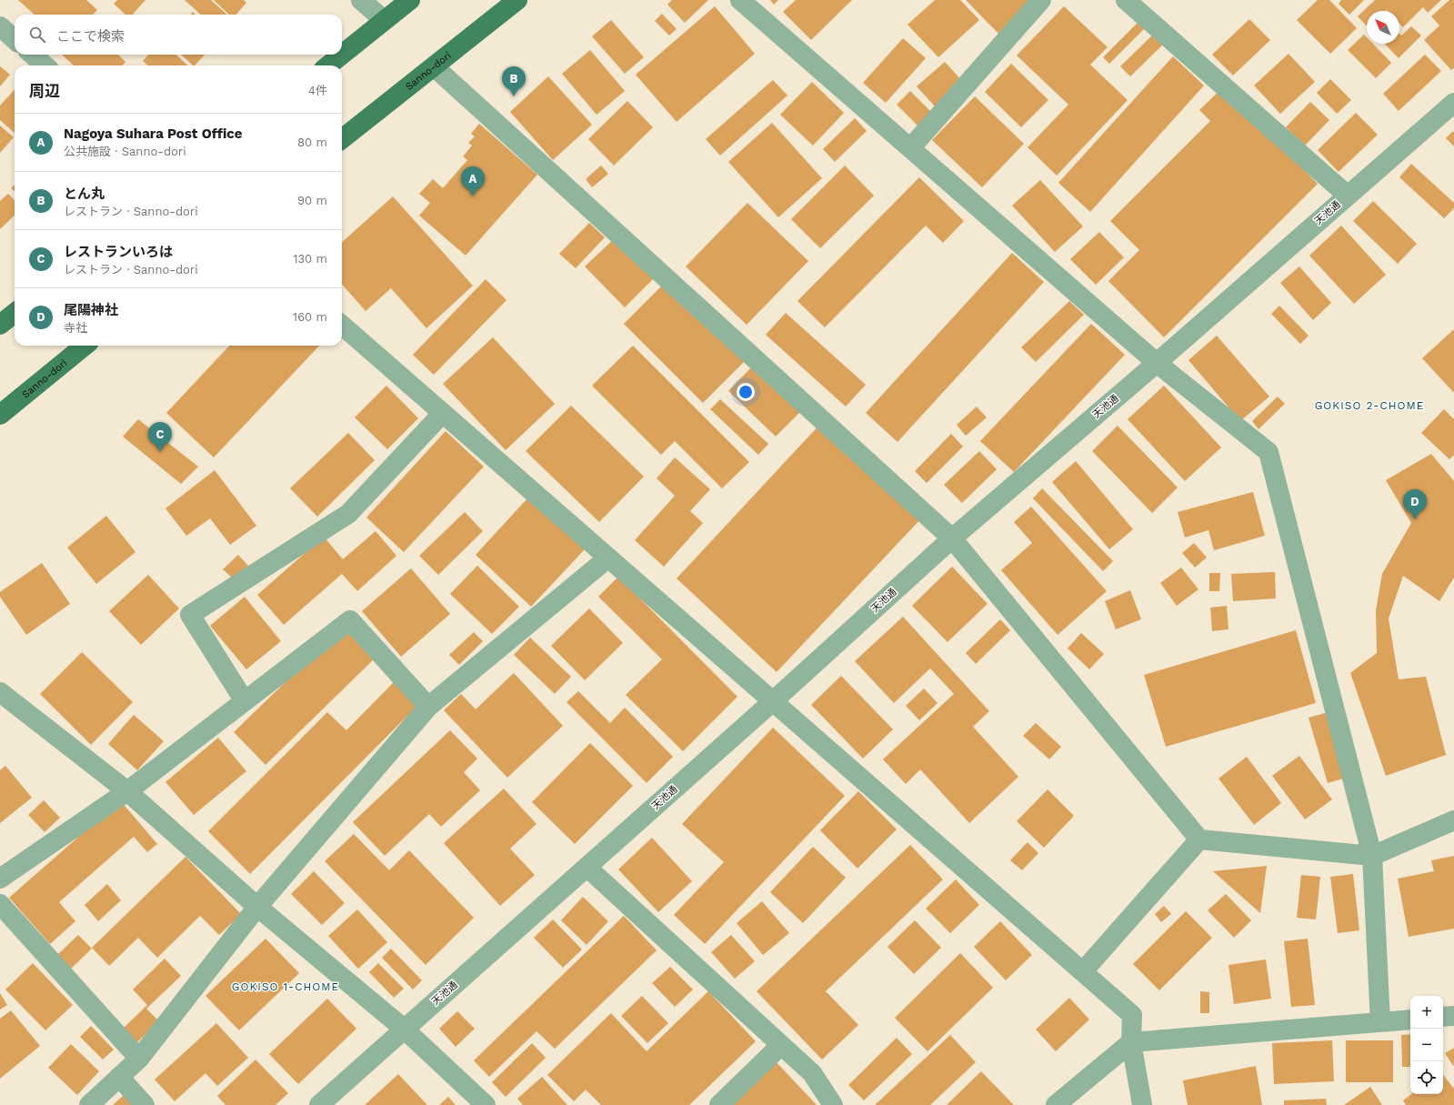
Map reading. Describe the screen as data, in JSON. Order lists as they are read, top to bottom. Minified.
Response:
{"streets":{"main road":["Sanno-dori"],"street":["天池通"]},"districts":["GOKISO 2-CHOME","GOKISO 1-CHOME"],"north":"top left","page":{"search":"ここで検索","heading":["周辺","4件"],"pins":["B","A","C","D"],"list":[{"mark":"A","name":"Nagoya Suhara Post Office","note":"公共施設 · Sanno-dori","value":"80 m"},{"mark":"B","name":"とん丸","note":"レストラン · Sanno-dori","value":"90 m"},{"mark":"C","name":"レストランいろは","note":"レストラン · Sanno-dori","value":"130 m"},{"mark":"D","name":"尾陽神社","note":"寺社","value":"160 m"}],"map_buttons":["+","−"]}}
